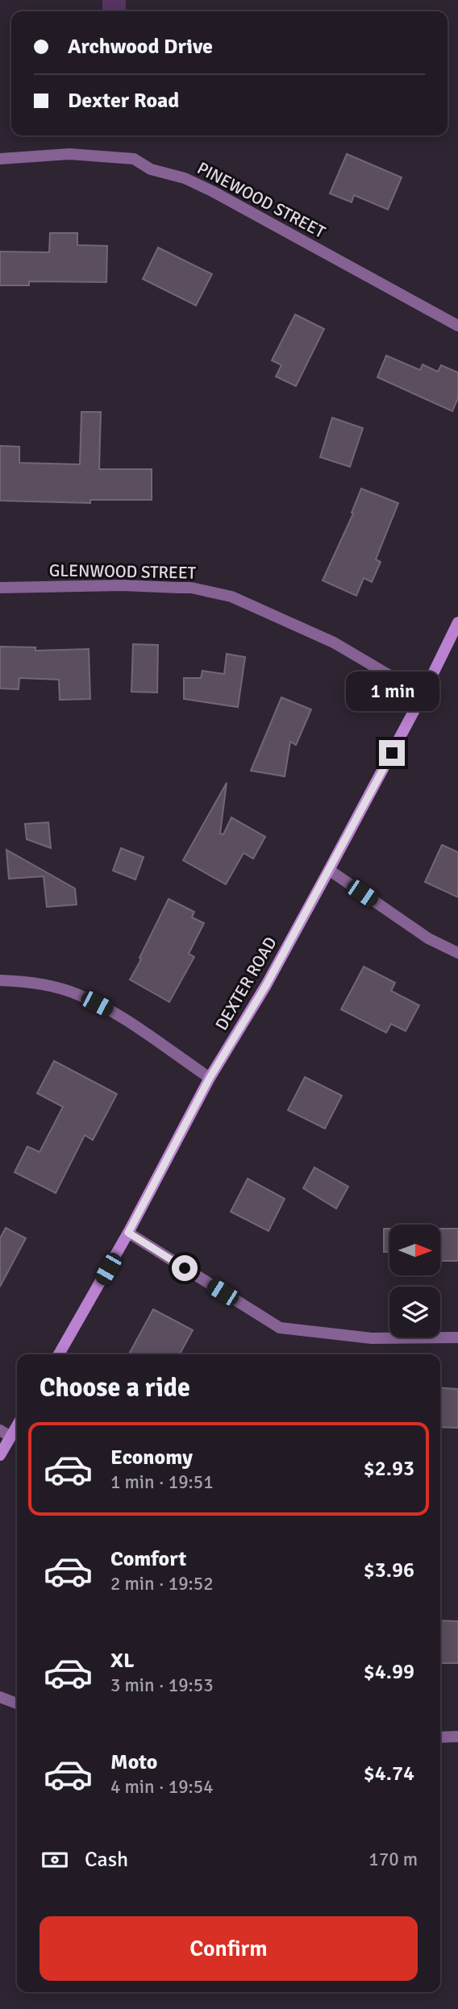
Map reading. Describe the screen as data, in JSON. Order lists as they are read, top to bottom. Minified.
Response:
{"streets":{"main road":["DEXTER ROAD"],"street":["PINEWOOD STREET","GLENWOOD STREET"]},"crossings":[["GLENWOOD STREET","DEXTER ROAD"]],"north":"right","page":{"banner":["Archwood Drive","Dexter Road"],"bubble":"1 min","heading":"Choose a ride","list":[{"name":"Economy","note":"1 min · 19:51","value":"$2.93"},{"name":"Comfort","note":"2 min · 19:52","value":"$3.96"},{"name":"XL","note":"3 min · 19:53","value":"$4.99"},{"name":"Moto","note":"4 min · 19:54","value":"$4.74"}],"pay":["Cash","170 m"],"buttons":"Confirm"}}
